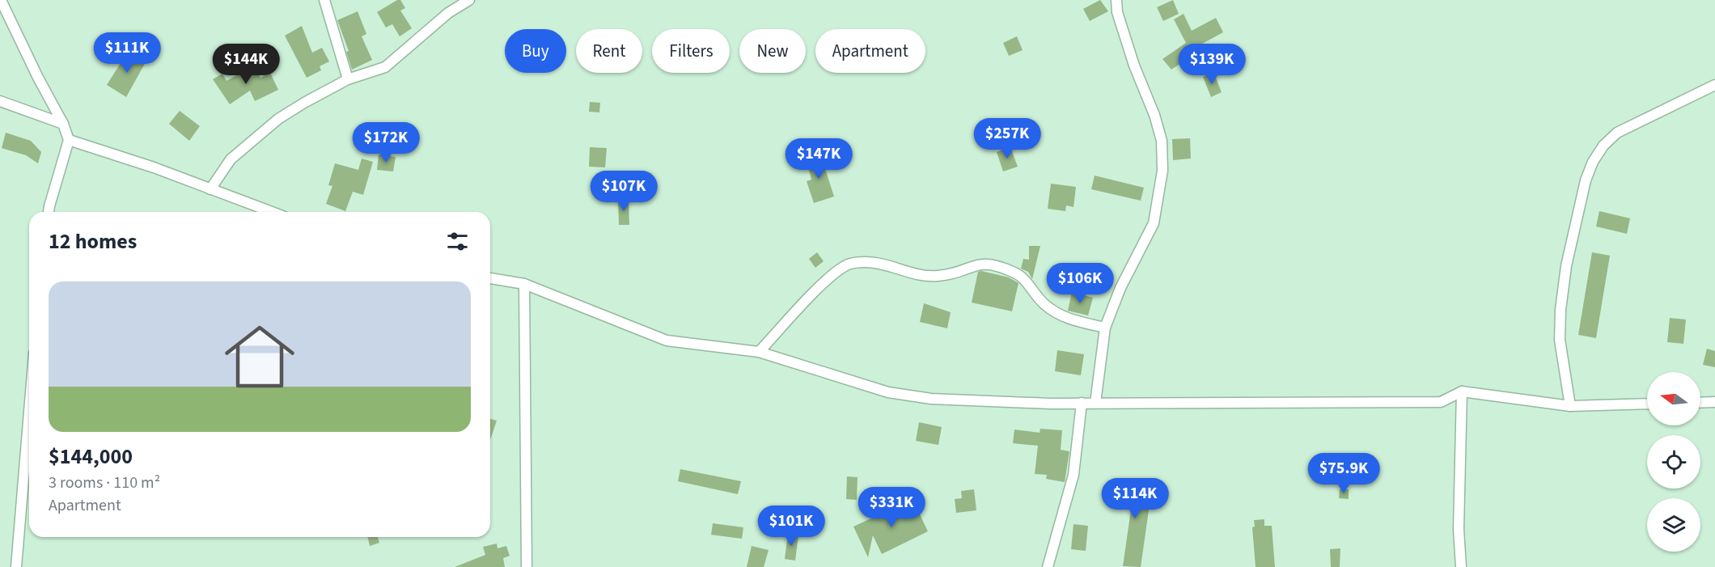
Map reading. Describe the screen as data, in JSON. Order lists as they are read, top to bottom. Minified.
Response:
{"north":"left","page":{"chip":["Buy","Rent","Filters","New","Apartment"],"price":["$111K","$144K","$139K","$257K","$172K","$147K","$107K","$106K","$75.9K","$114K","$331K","$101K"],"heading":"12 homes","list":[{"name":"$144,000","note":"3 rooms · 110 m² · Apartment"}]}}
